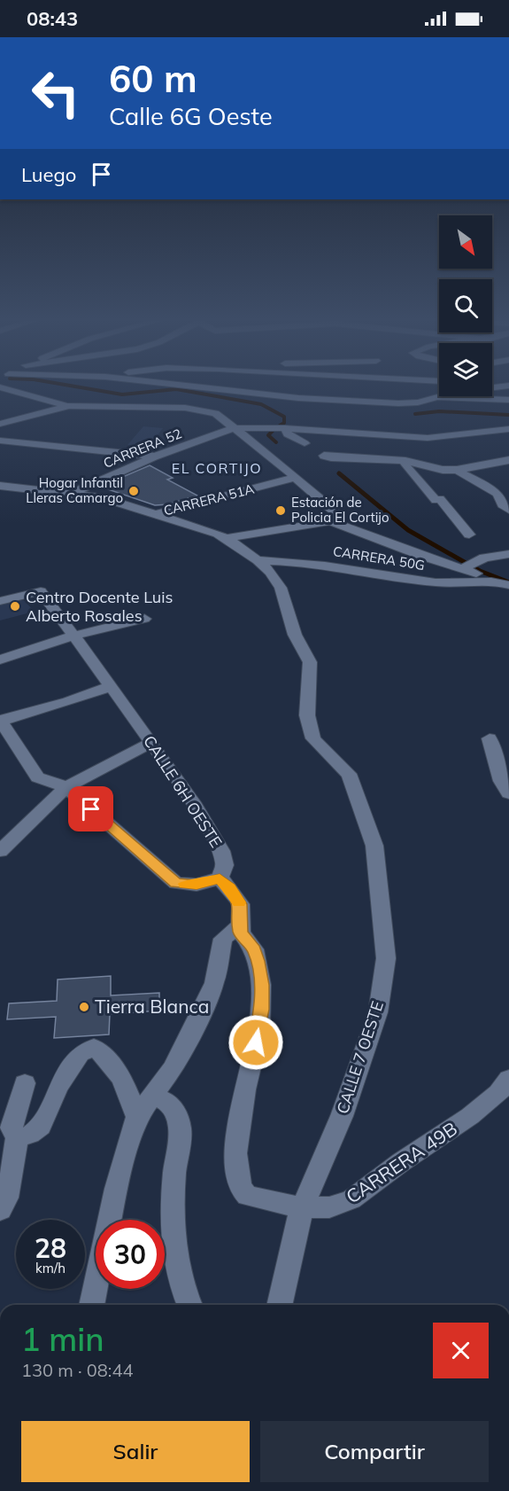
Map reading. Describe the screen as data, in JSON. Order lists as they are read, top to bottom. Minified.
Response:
{"streets":{"street":["CARRERA 52","CARRERA 51A","CARRERA 50G","CALLE 6H OESTE","CALLE 7 OESTE","CARRERA 49B"]},"crossings":[["CARRERA 52","CALLE 7 OESTE"],["CARRERA 51A","CALLE 7 OESTE"],["CARRERA 50G","CALLE 7 OESTE"],["CALLE 7 OESTE","CARRERA 49B"]],"districts":["EL CORTIJO"],"places":["Hogar Infantil Lleras Camargo","Estación de Policia El Cortijo","Centro Docente Luis Alberto Rosales","Tierra Blanca"],"north":"bottom right","page":{"status":"08:43","turn":["60 m","Calle 6G Oeste"],"then":"Luego","speed":"28 km/h","limit":"30","heading":["1 min","130 m · 08:44"],"buttons":["Salir","Compartir"]}}
